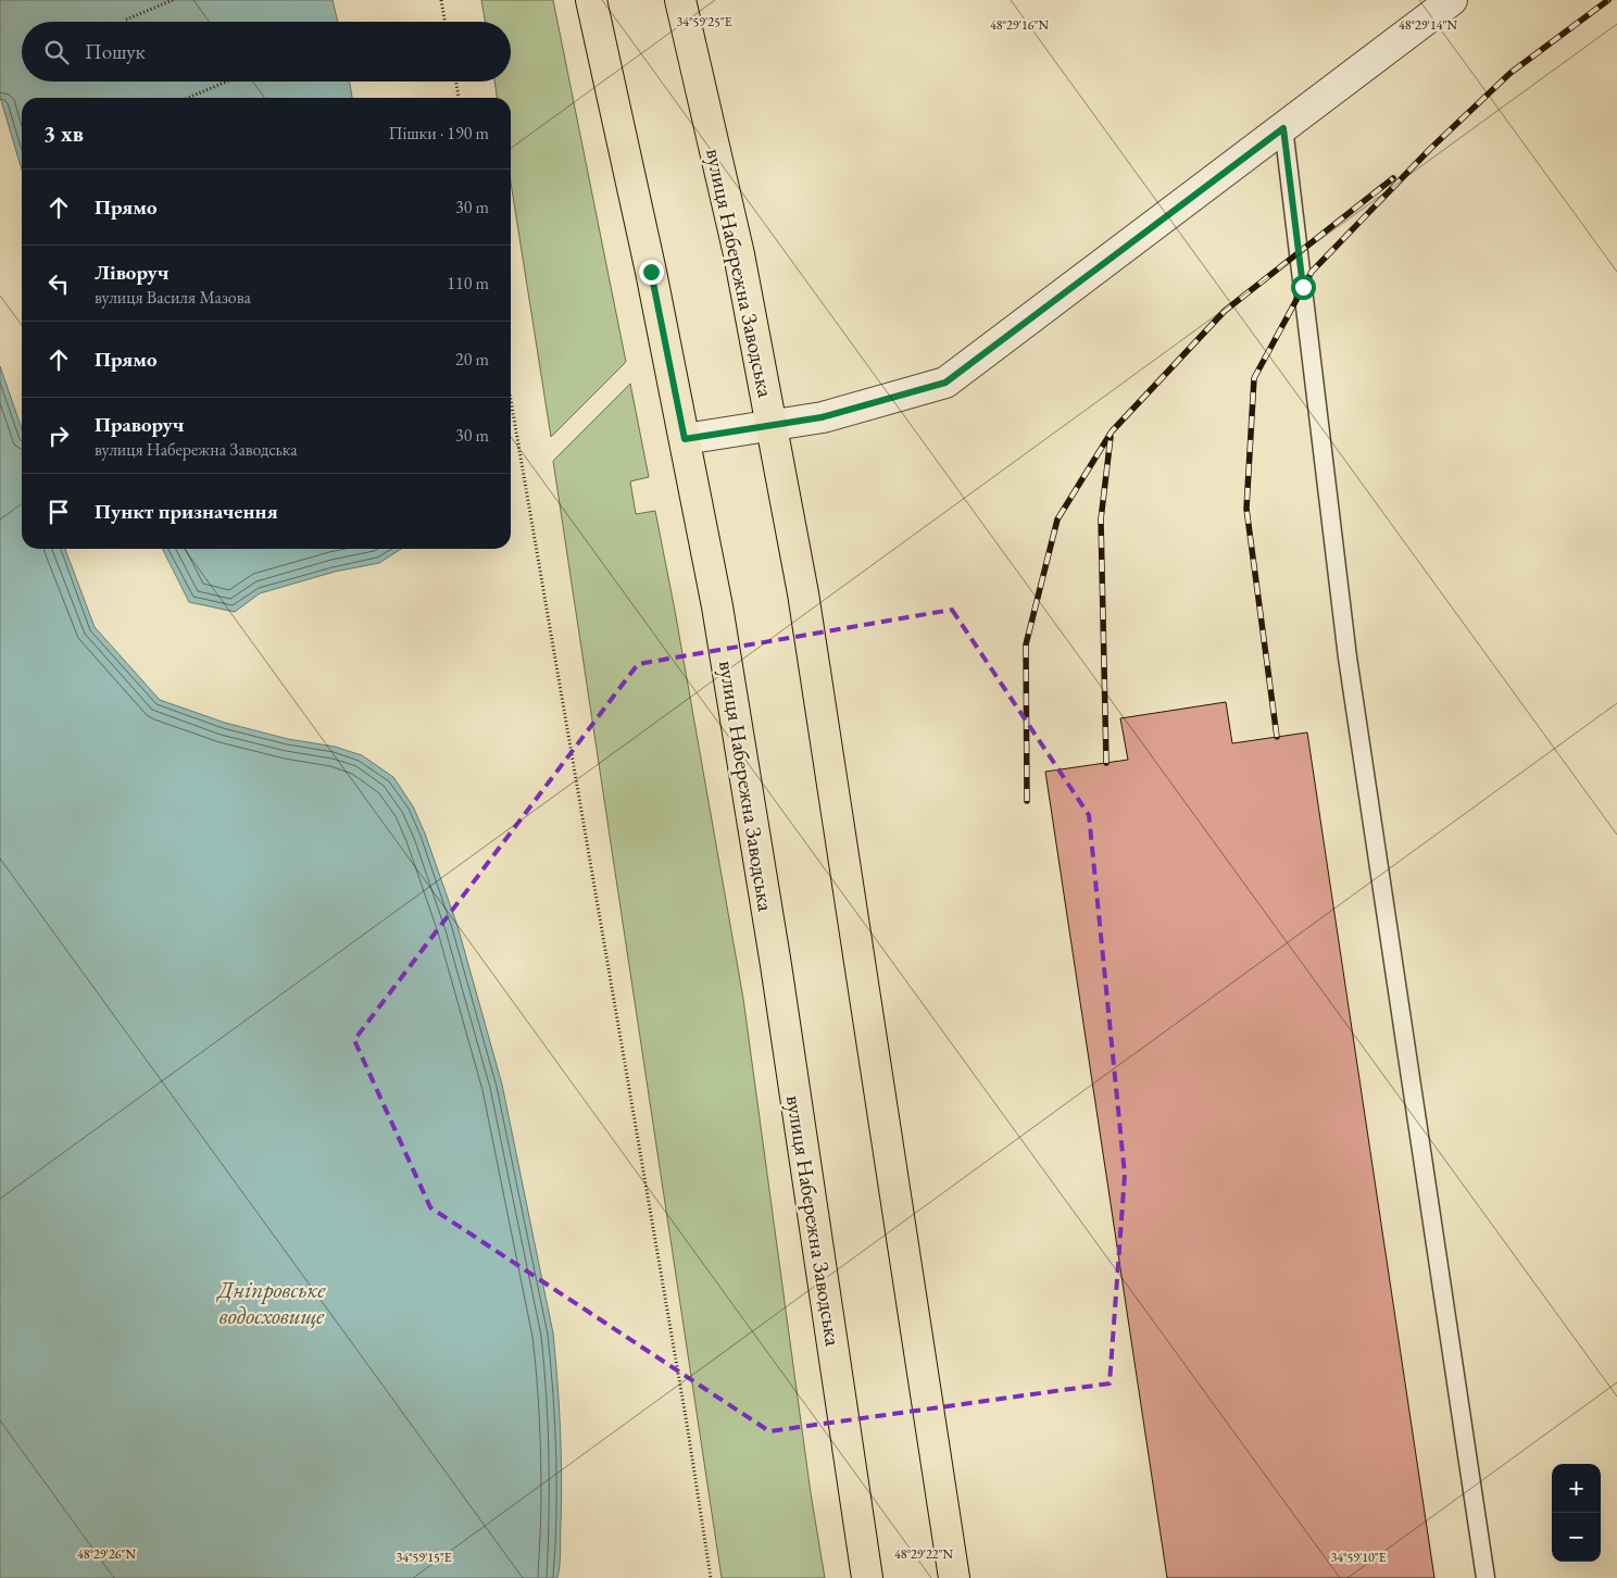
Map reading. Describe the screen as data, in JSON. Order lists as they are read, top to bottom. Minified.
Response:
{"streets":{"main road":["вулиця Набережна Заводська"]},"water":["Дніпровське водосховище"],"page":{"search":"Пошук","heading":["3 хв","Пішки · 190 m"],"list":[["Прямо","30 m"],["Ліворуч","вулиця Василя Мазова","110 m"],["Прямо","20 m"],["Праворуч","вулиця Набережна Заводська","30 m"],"Пункт призначення"],"map_buttons":["+","−"]},"coordinates":["34°59'25\"E","48°29'16\"N","48°29'14\"N","48°29'26\"N","48°29'22\"N","34°59'15\"E","34°59'10\"E"]}
